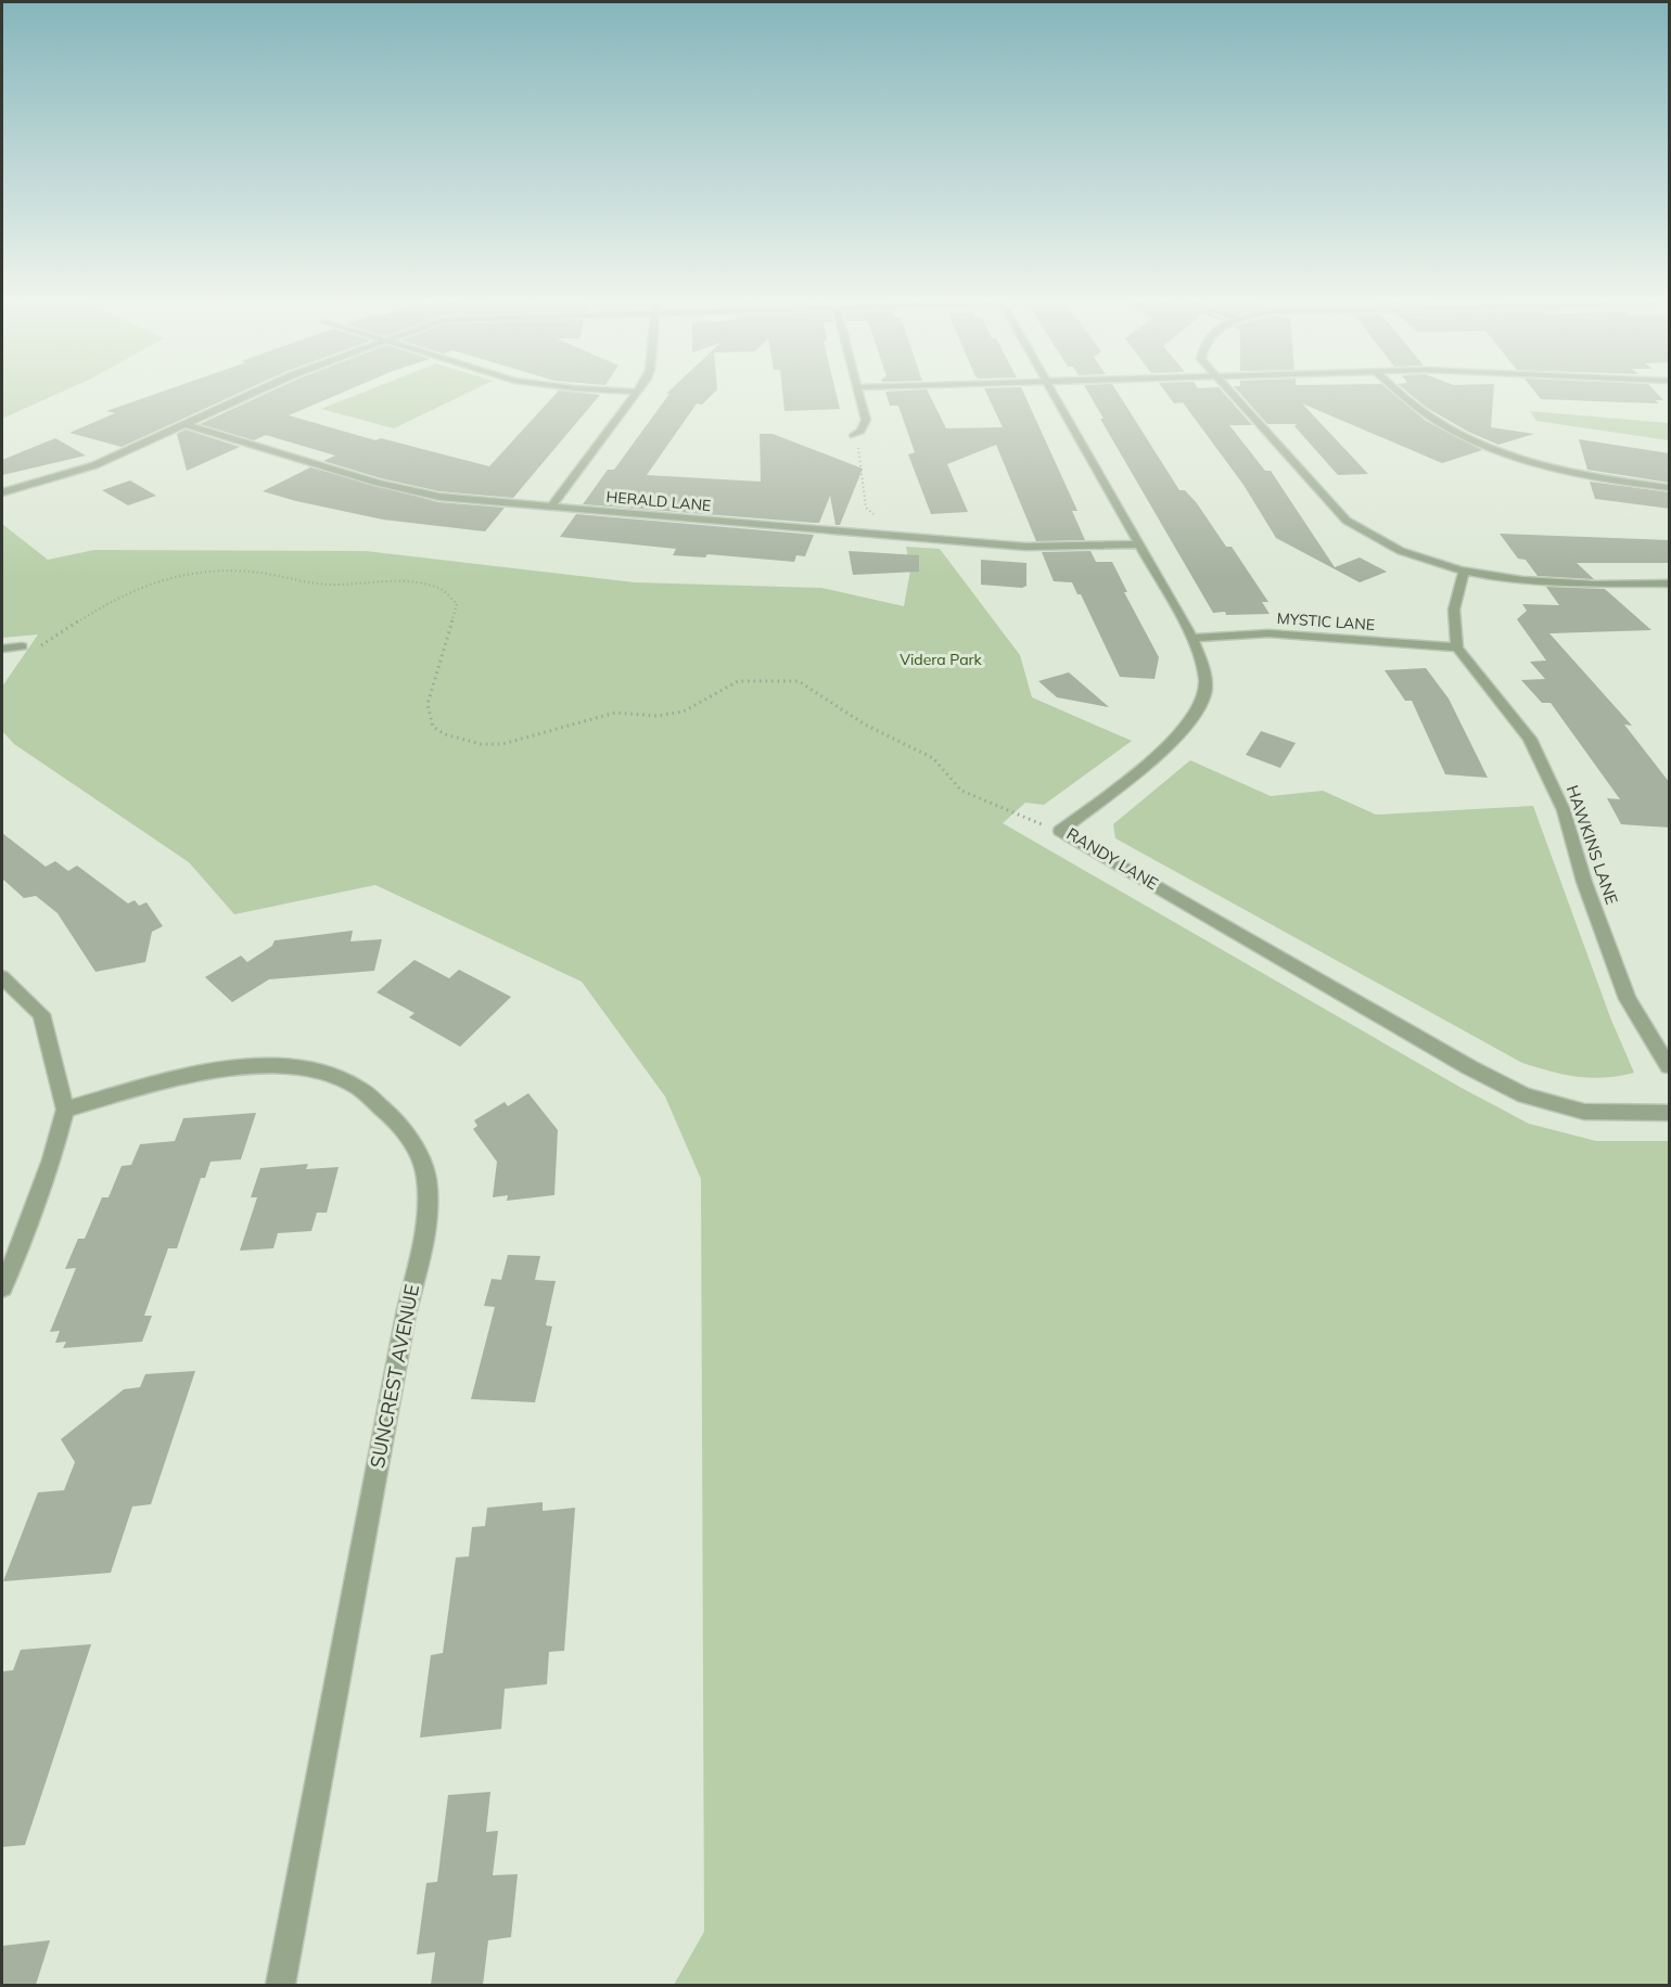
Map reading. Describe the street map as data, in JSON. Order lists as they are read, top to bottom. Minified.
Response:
{"streets":{"street":["HERALD LANE","MYSTIC LANE","HAWKINS LANE","RANDY LANE","SUNCREST AVENUE"]},"crossings":[["HERALD LANE","RANDY LANE"],["MYSTIC LANE","HAWKINS LANE"],["MYSTIC LANE","RANDY LANE"]],"parks":["Videra Park"]}
